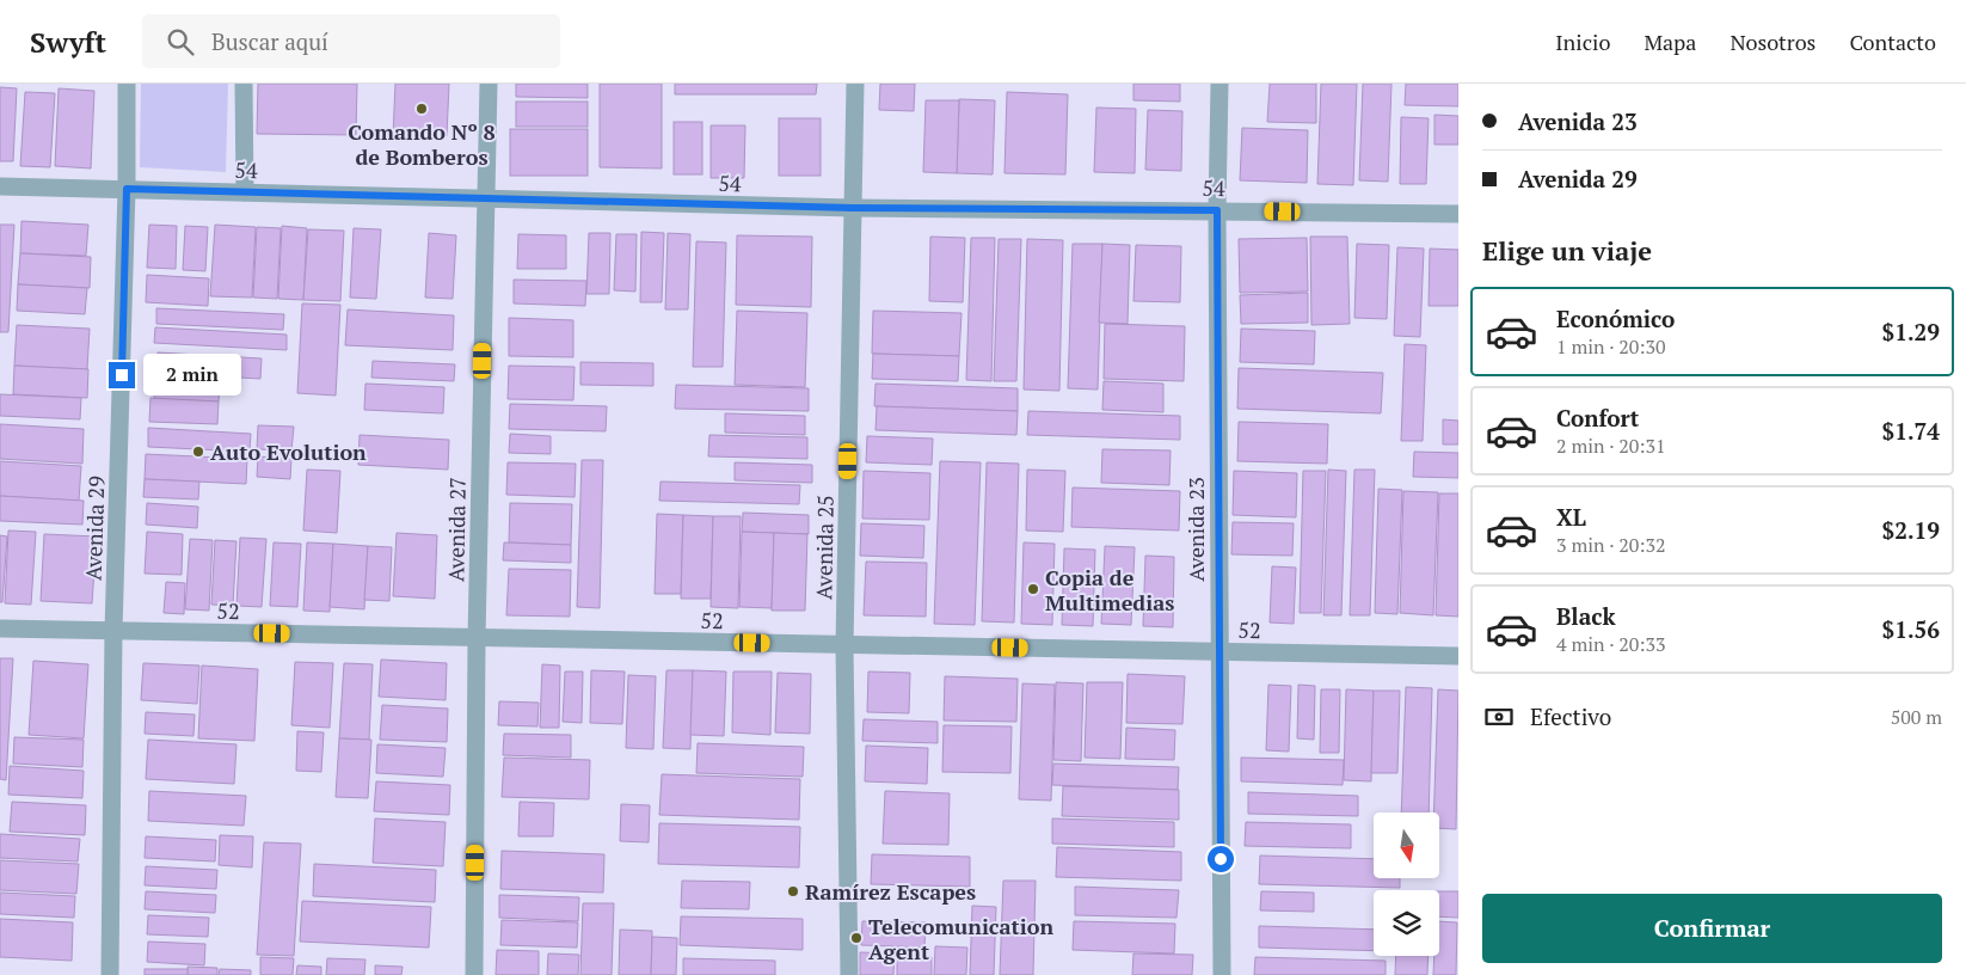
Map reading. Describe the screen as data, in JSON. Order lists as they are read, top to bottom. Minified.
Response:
{"streets":{"street":["54","Avenida 29","Avenida 27","Avenida 23","Avenida 25","52"]},"crossings":[["54","Avenida 29"],["54","Avenida 27"],["54","Avenida 23"],["54","Avenida 25"],["Avenida 29","52"],["Avenida 27","52"],["Avenida 23","52"],["Avenida 25","52"]],"places":["Comando Nº 8 de Bomberos","Auto Evolution","Copia de Multimedias","Ramírez Escapes","Telecomunication Agent"],"north":"bottom","page":{"header":"Swyft","search":"Buscar aquí","nav":["Inicio","Mapa","Nosotros","Contacto"],"banner":["Avenida 23","Avenida 29"],"heading":"Elige un viaje","list":[{"name":"Económico","note":"1 min · 20:30","value":"$1.29"},{"name":"Confort","note":"2 min · 20:31","value":"$1.74"},{"name":"XL","note":"3 min · 20:32","value":"$2.19"},{"name":"Black","note":"4 min · 20:33","value":"$1.56"}],"bubble":"2 min","pay":["Efectivo","500 m"],"buttons":"Confirmar"}}
